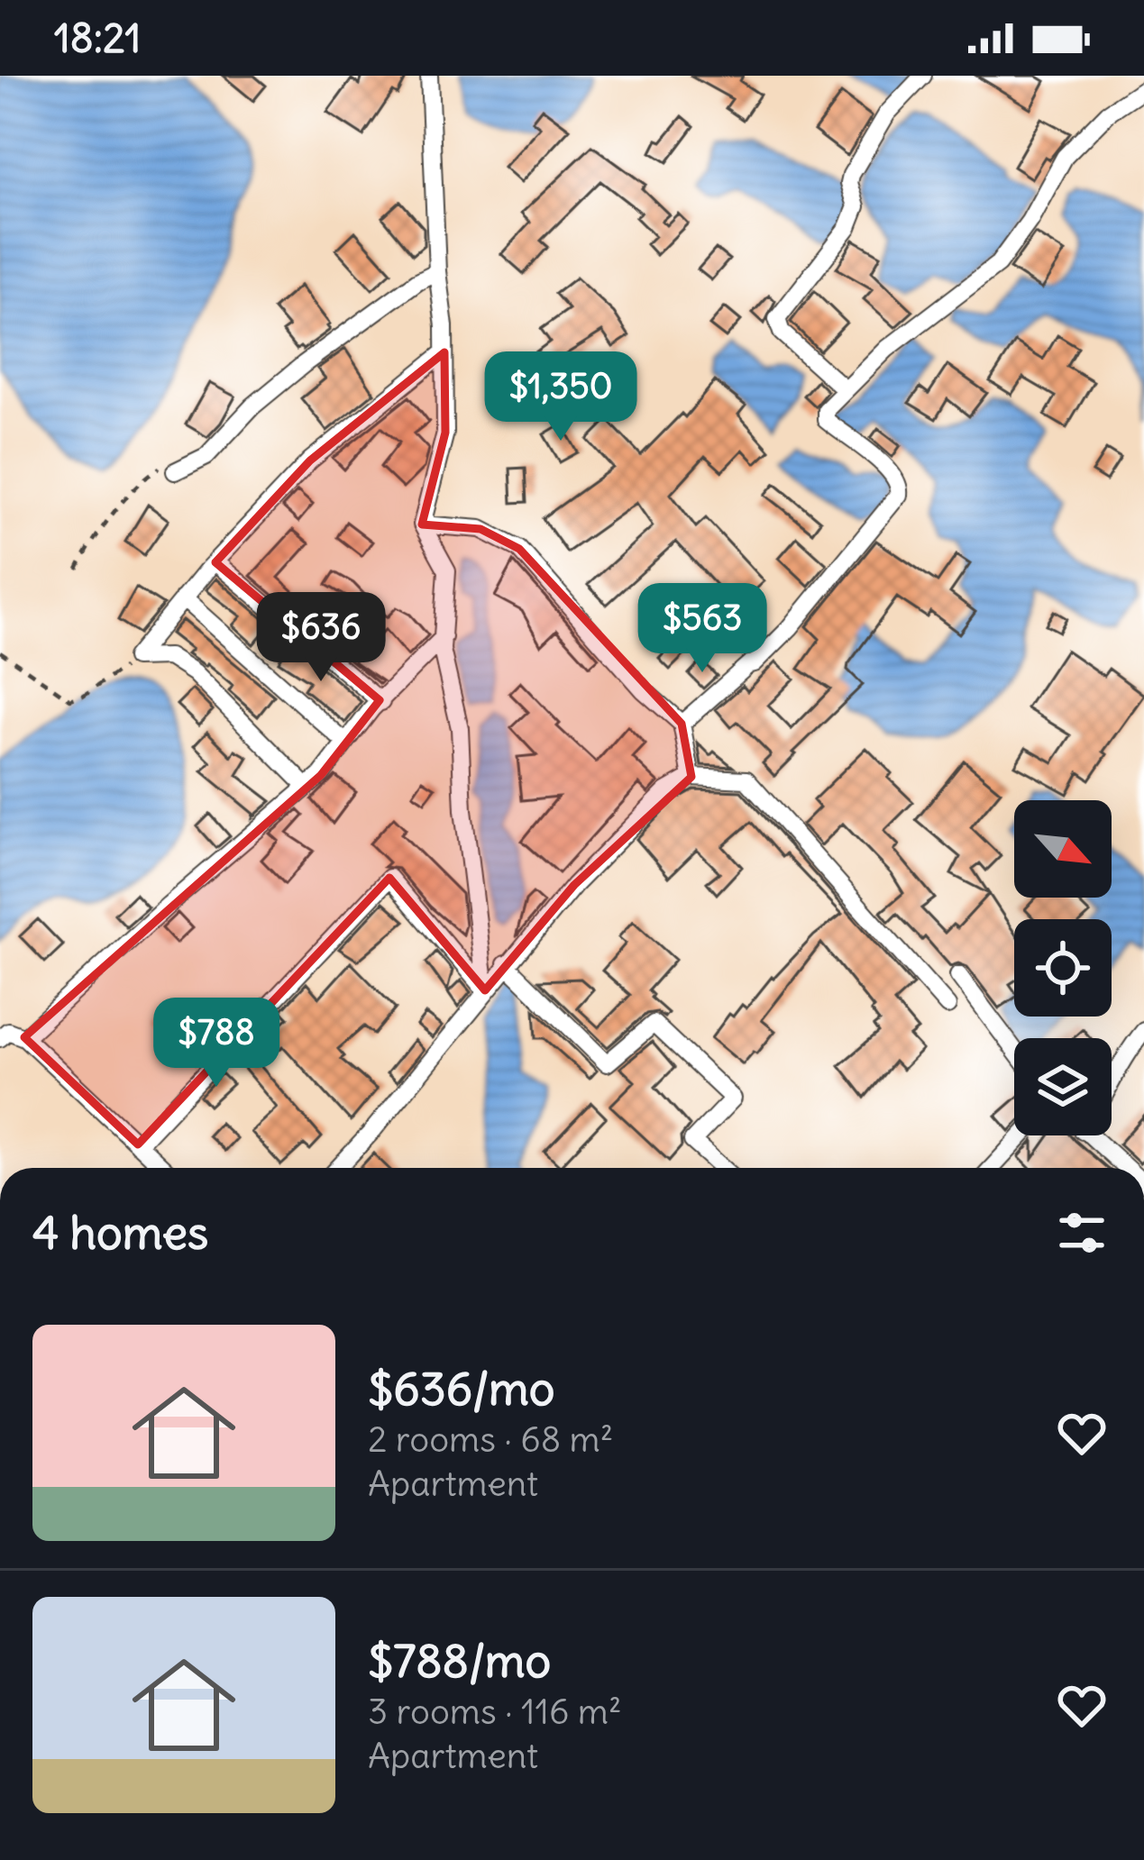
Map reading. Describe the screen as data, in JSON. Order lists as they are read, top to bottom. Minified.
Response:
{"north":"bottom right","page":{"status":"18:21","price":["$1,350","$563","$636","$788"],"heading":"4 homes","list":[{"name":"$636/mo","note":"2 rooms · 68 m² · Apartment"},{"name":"$788/mo","note":"3 rooms · 116 m² · Apartment"}]}}
